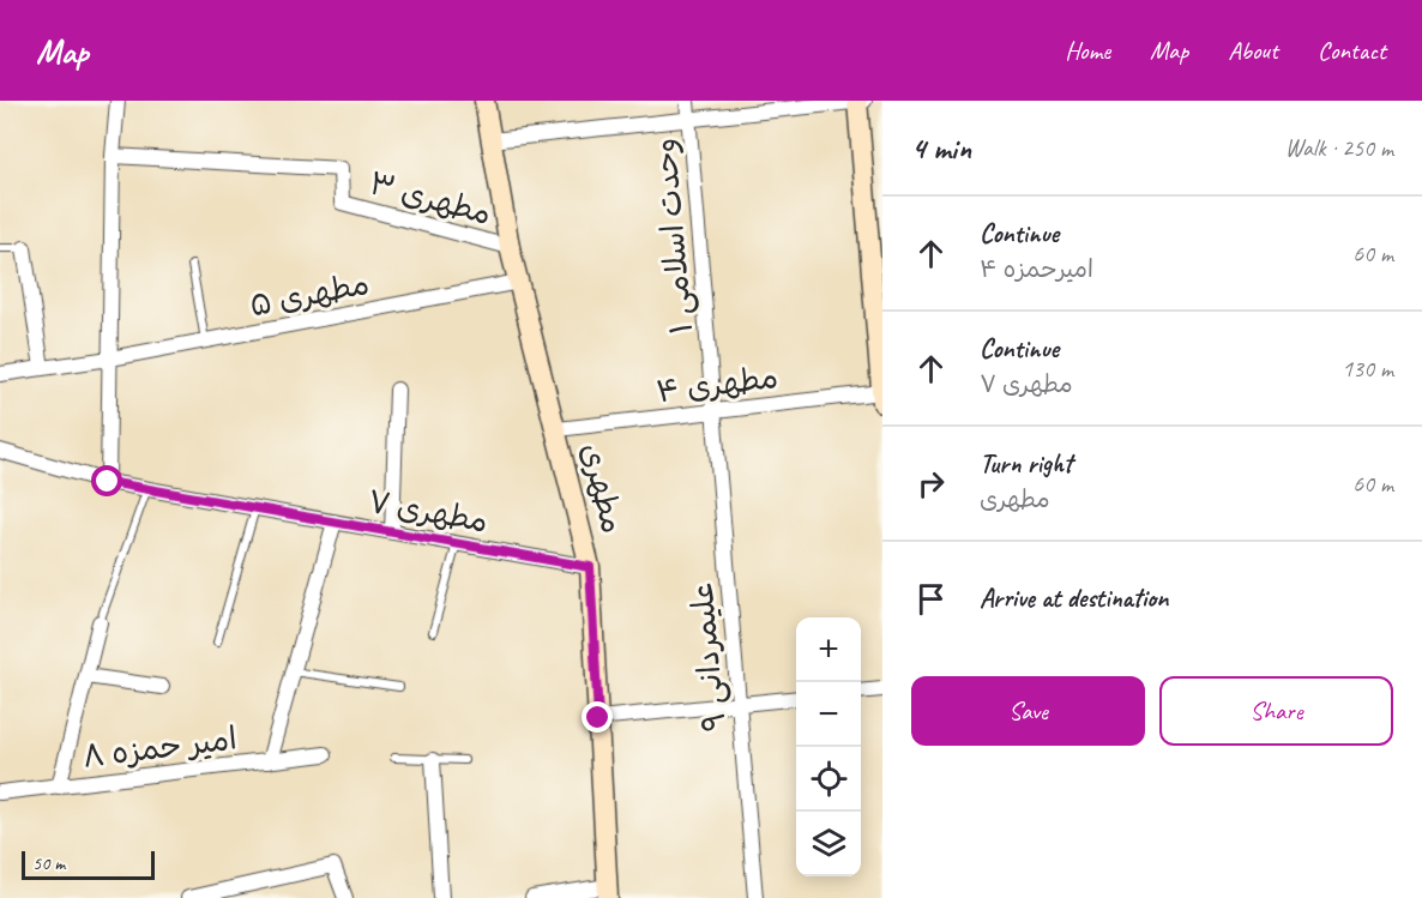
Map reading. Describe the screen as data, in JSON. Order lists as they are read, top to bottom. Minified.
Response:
{"streets":{"street":["مطهری ۳","وحدت اسلامی ۱","مطهری ۵","مطهری ۴","مطهری","مطهری ۷","علیمردانی ۹","امیر حمزه ۸"]},"crossings":[["مطهری ۳","مطهری"],["وحدت اسلامی ۱","مطهری ۴"],["وحدت اسلامی ۱","علیمردانی ۹"],["مطهری ۵","مطهری"],["مطهری ۴","مطهری"],["مطهری ۴","علیمردانی ۹"],["مطهری","مطهری ۷"]],"scale_bar":"50 m","page":{"header":"Map","nav":["Home","Map","About","Contact"],"heading":["4 min","Walk · 250 m"],"list":[["Continue","امیرحمزه ۴","60 m"],["Continue","مطهری ۷","130 m"],["Turn right","مطهری","60 m"],"Arrive at destination"],"map_buttons":["+","−"],"buttons":["Save","Share"],"scale":"50 m"}}
